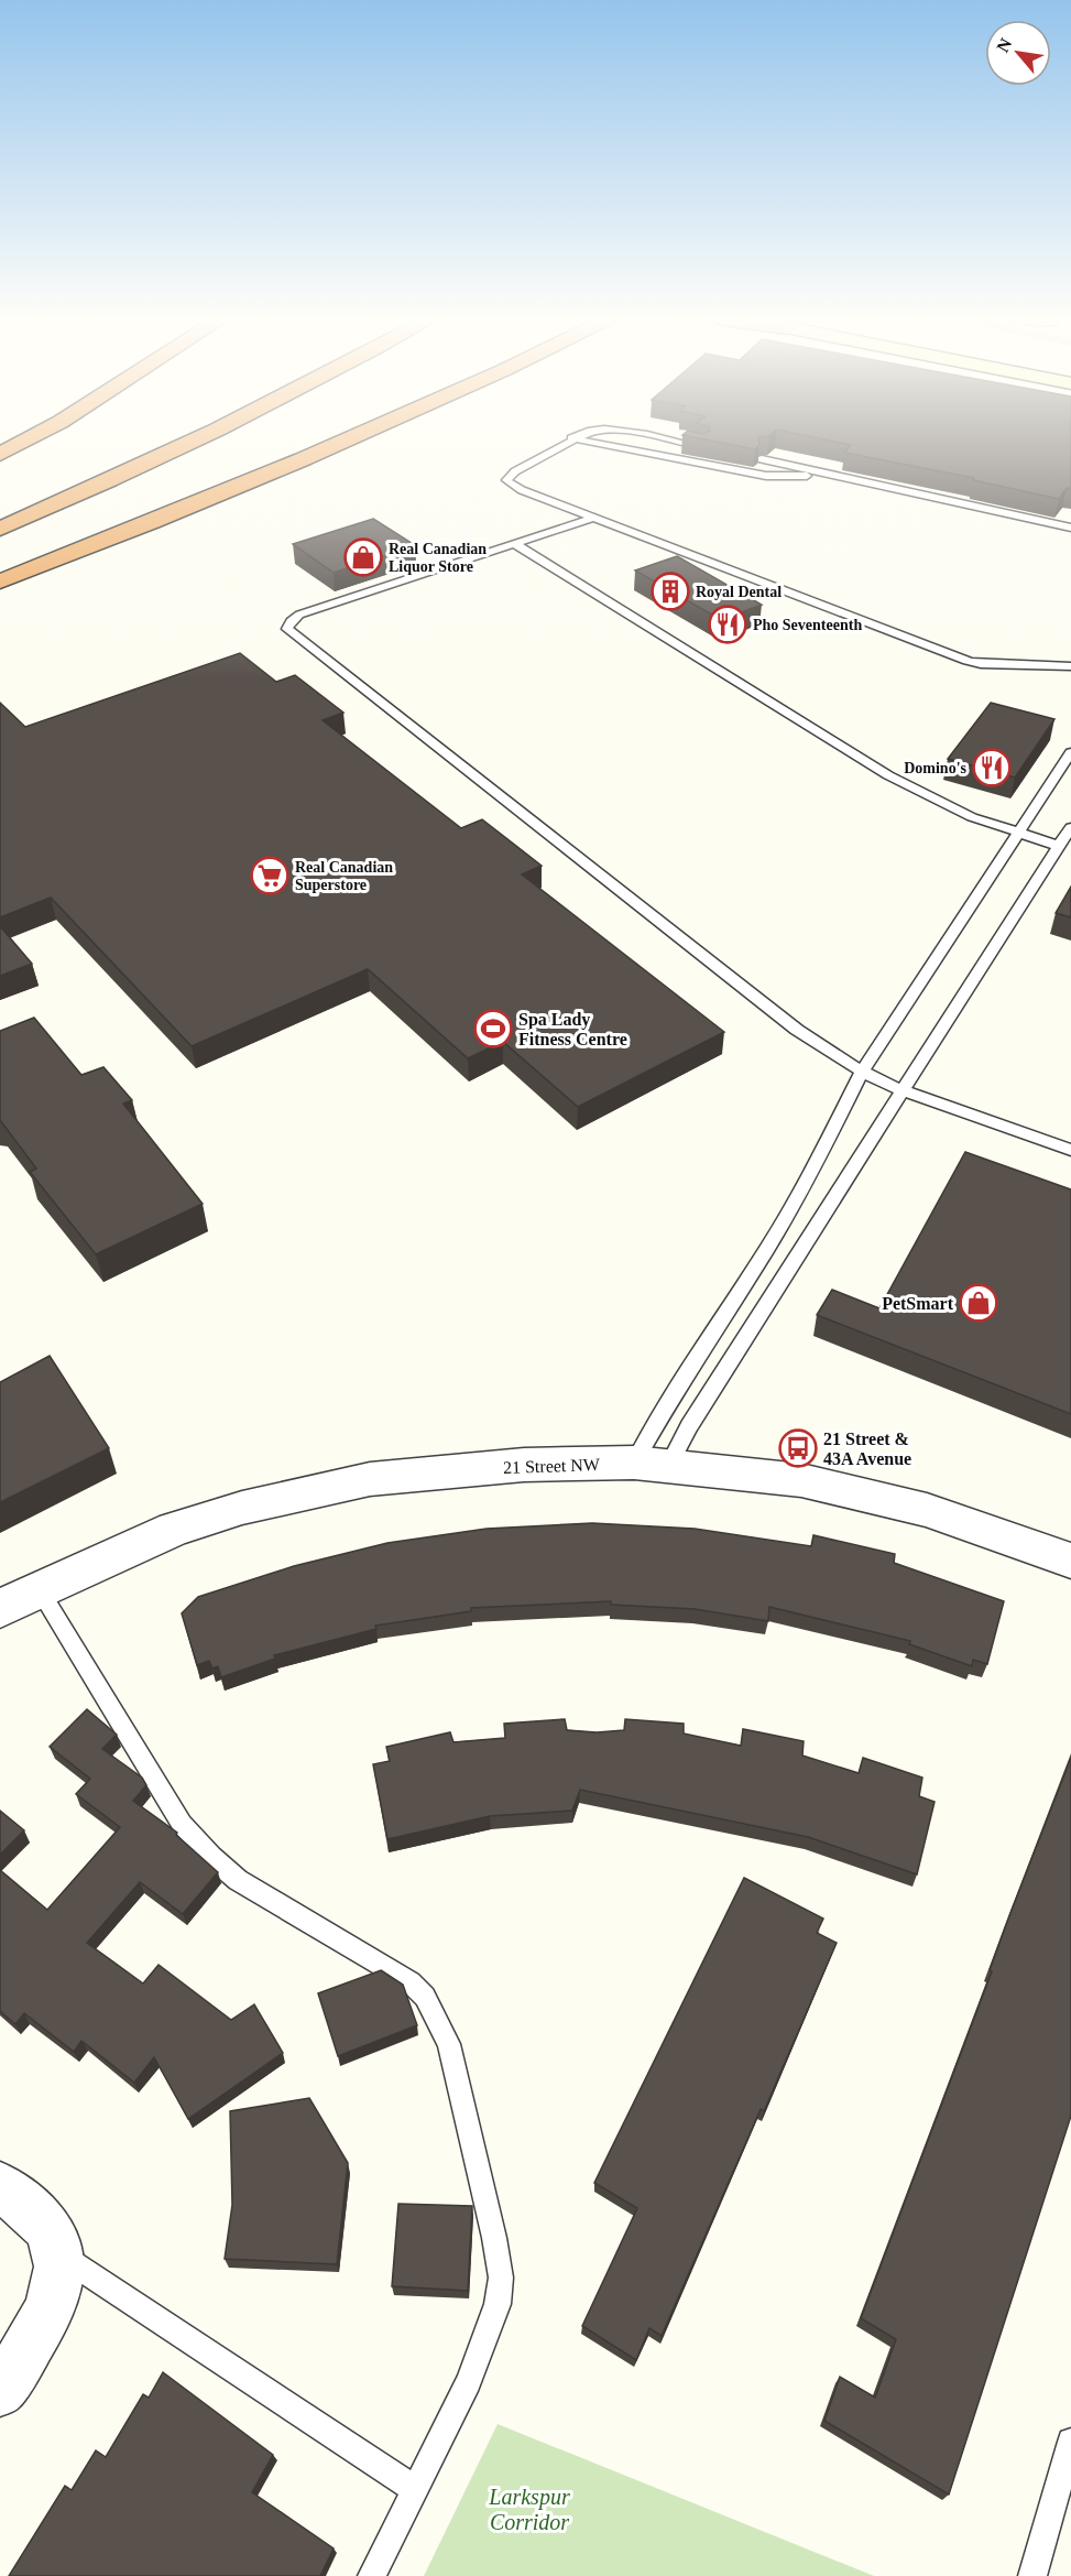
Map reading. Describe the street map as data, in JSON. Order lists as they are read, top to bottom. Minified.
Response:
{"streets":{"street":["21 Street NW"]},"parks":["Larkspur Corridor"],"places":{"shop":["Real Canadian Liquor Store","PetSmart"],"building":["Royal Dental"],"restaurant":["Pho Seventeenth","Domino's"],"supermarket":["Real Canadian Superstore"],"sports":["Spa Lady Fitness Centre"],"bus stop":["21 Street & 43A Avenue"]},"north":"top left"}
